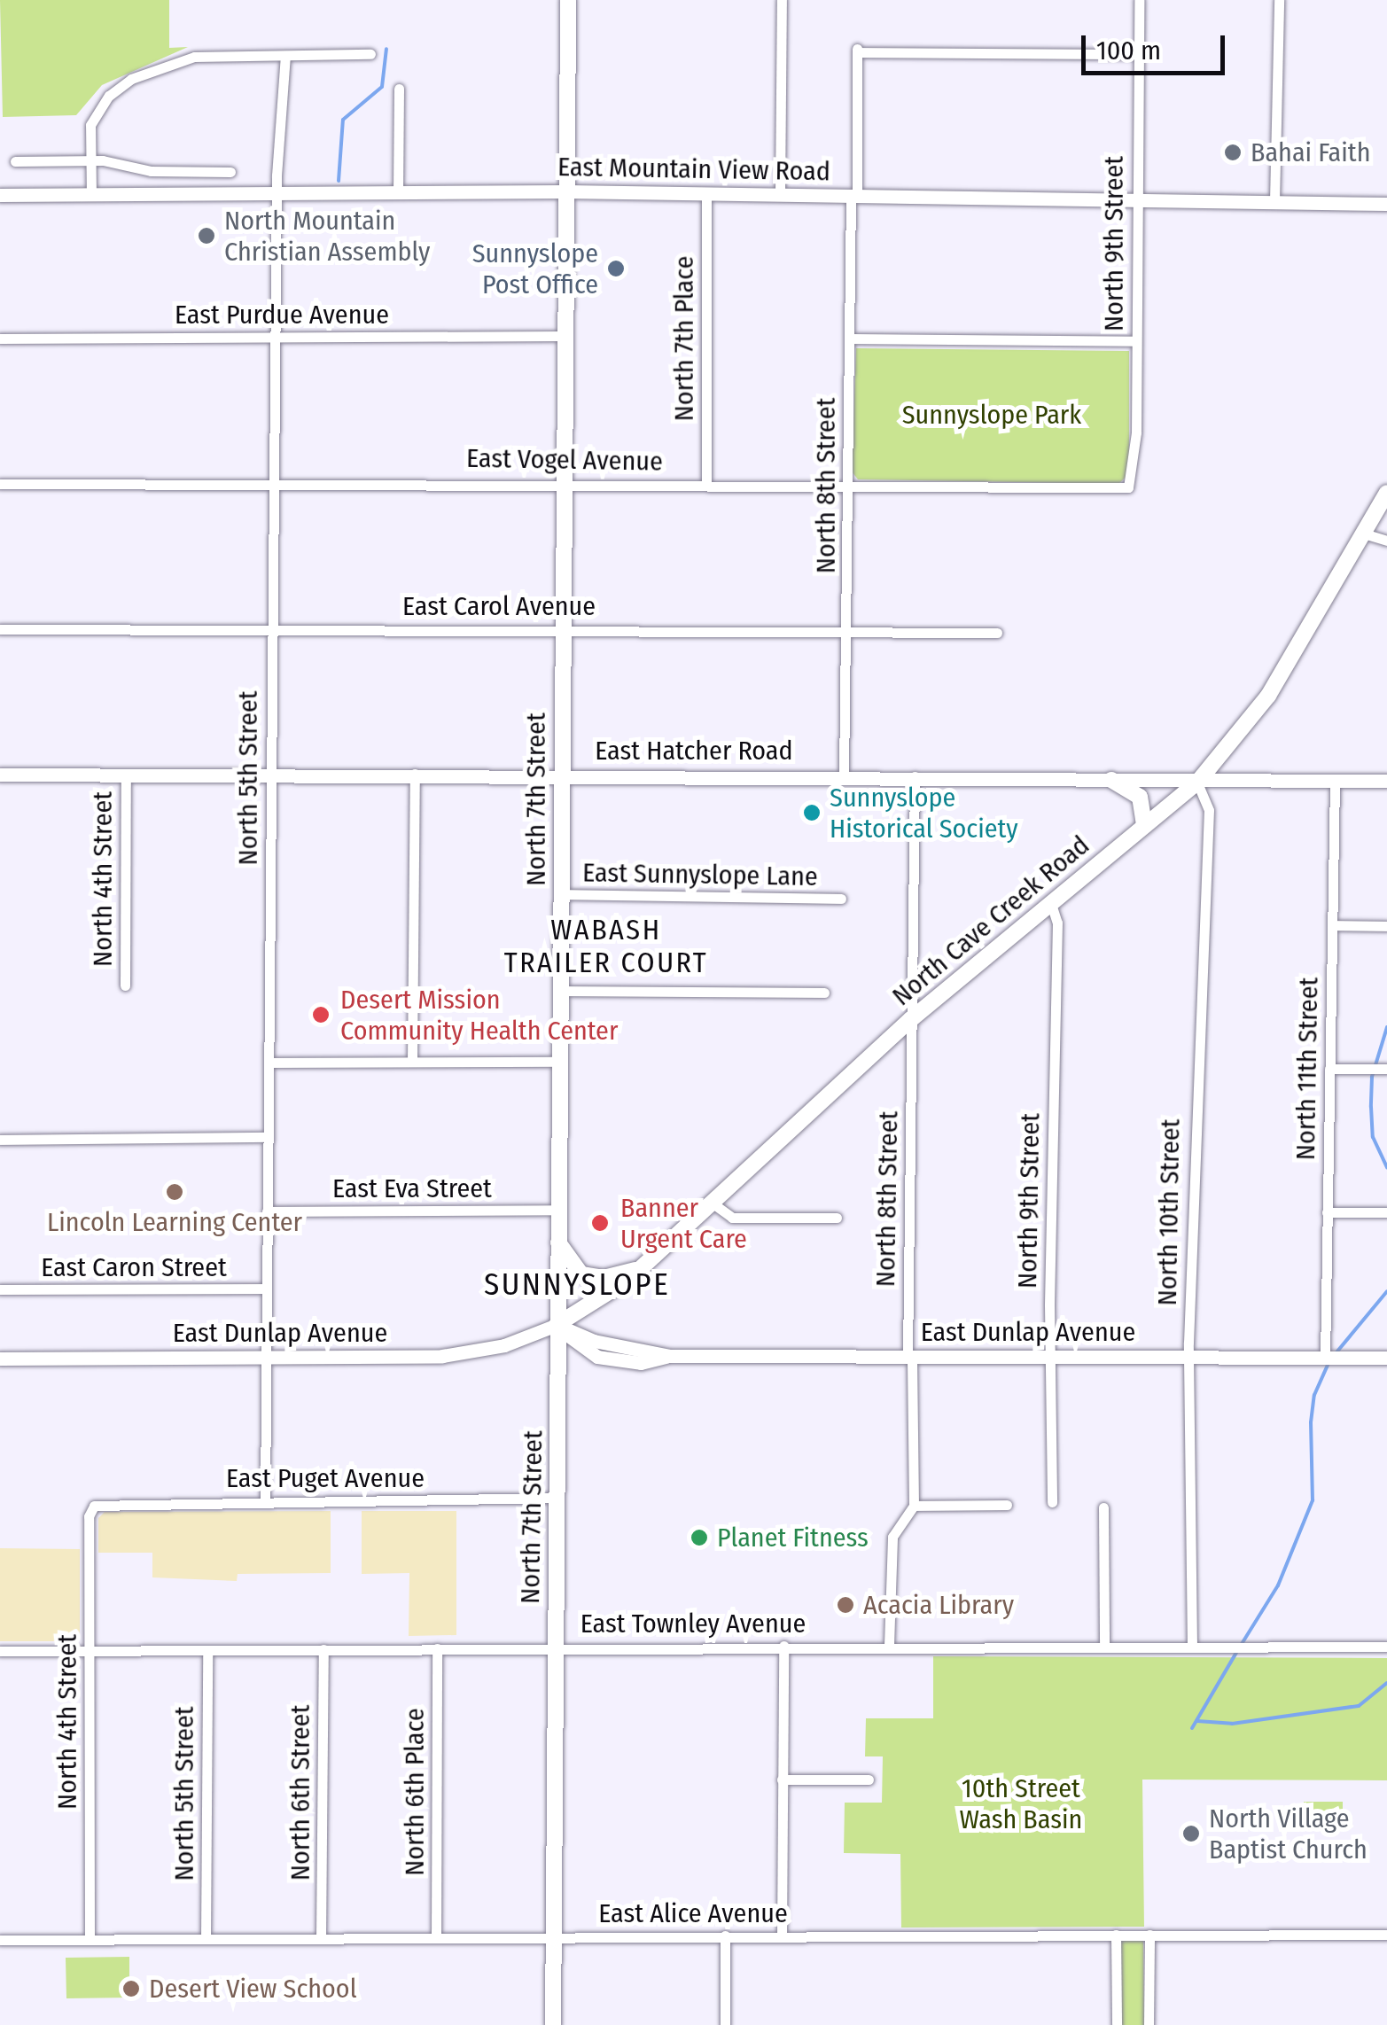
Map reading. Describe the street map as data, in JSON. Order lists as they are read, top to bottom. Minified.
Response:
{"streets":{"main road":["North 7th Street","North Cave Creek Road"],"street":["East Mountain View Road","North 9th Street","East Purdue Avenue","North 7th Place","East Vogel Avenue","North 8th Street","East Carol Avenue","East Hatcher Road","North 5th Street","East Sunnyslope Lane","North 4th Street","North 11th Street","East Eva Street","North 10th Street","East Caron Street","East Dunlap Avenue","East Puget Avenue","East Townley Avenue","North 6th Place","North 6th Street","East Alice Avenue"]},"crossings":[["East Mountain View Road","North 9th Street"],["East Mountain View Road","North 7th Place"],["East Mountain View Road","North 8th Street"],["East Mountain View Road","North 5th Street"],["East Mountain View Road","North 7th Street"],["North 9th Street","East Vogel Avenue"],["North 9th Street","North 8th Street"],["North 9th Street","North Cave Creek Road"],["North 9th Street","East Dunlap Avenue"],["East Purdue Avenue","North 5th Street"],["East Purdue Avenue","North 7th Street"],["North 7th Place","East Vogel Avenue"],["East Vogel Avenue","North 8th Street"],["East Vogel Avenue","North 5th Street"],["East Vogel Avenue","North 7th Street"],["North 8th Street","East Carol Avenue"],["North 8th Street","East Hatcher Road"],["North 8th Street","North Cave Creek Road"],["North 8th Street","East Dunlap Avenue"],["East Carol Avenue","North 5th Street"],["East Carol Avenue","North 7th Street"],["East Hatcher Road","North 5th Street"],["East Hatcher Road","North 7th Street"],["East Hatcher Road","North 4th Street"],["East Hatcher Road","North Cave Creek Road"],["East Hatcher Road","North 11th Street"],["East Hatcher Road","North 10th Street"],["North 5th Street","East Eva Street"],["North 5th Street","East Caron Street"],["North 5th Street","East Dunlap Avenue"],["North 5th Street","East Puget Avenue"],["North 5th Street","East Townley Avenue"],["North 5th Street","East Alice Avenue"],["North 7th Street","East Sunnyslope Lane"],["North 7th Street","North Cave Creek Road"],["North 7th Street","East Eva Street"],["North 7th Street","East Dunlap Avenue"],["North 7th Street","East Puget Avenue"],["North 7th Street","East Townley Avenue"],["North 7th Street","East Alice Avenue"],["North 4th Street","East Puget Avenue"],["North 4th Street","East Townley Avenue"],["North 4th Street","East Alice Avenue"],["North Cave Creek Road","North 10th Street"],["North Cave Creek Road","East Dunlap Avenue"],["North 11th Street","East Dunlap Avenue"],["North 10th Street","East Dunlap Avenue"],["North 10th Street","East Townley Avenue"],["East Townley Avenue","North 6th Place"],["East Townley Avenue","North 6th Street"],["North 6th Place","East Alice Avenue"],["North 6th Street","East Alice Avenue"]],"districts":["WABASH TRAILER COURT","SUNNYSLOPE"],"parks":["Sunnyslope Park","10th Street Wash Basin"],"places":["Bahai Faith","North Mountain Christian Assembly","Sunnyslope Post Office","Sunnyslope Historical Society","Desert Mission Community Health Center","Lincoln Learning Center","Banner Urgent Care","Planet Fitness","Acacia Library","North Village Baptist Church","Desert View School"],"scale_bar":"100 m"}
